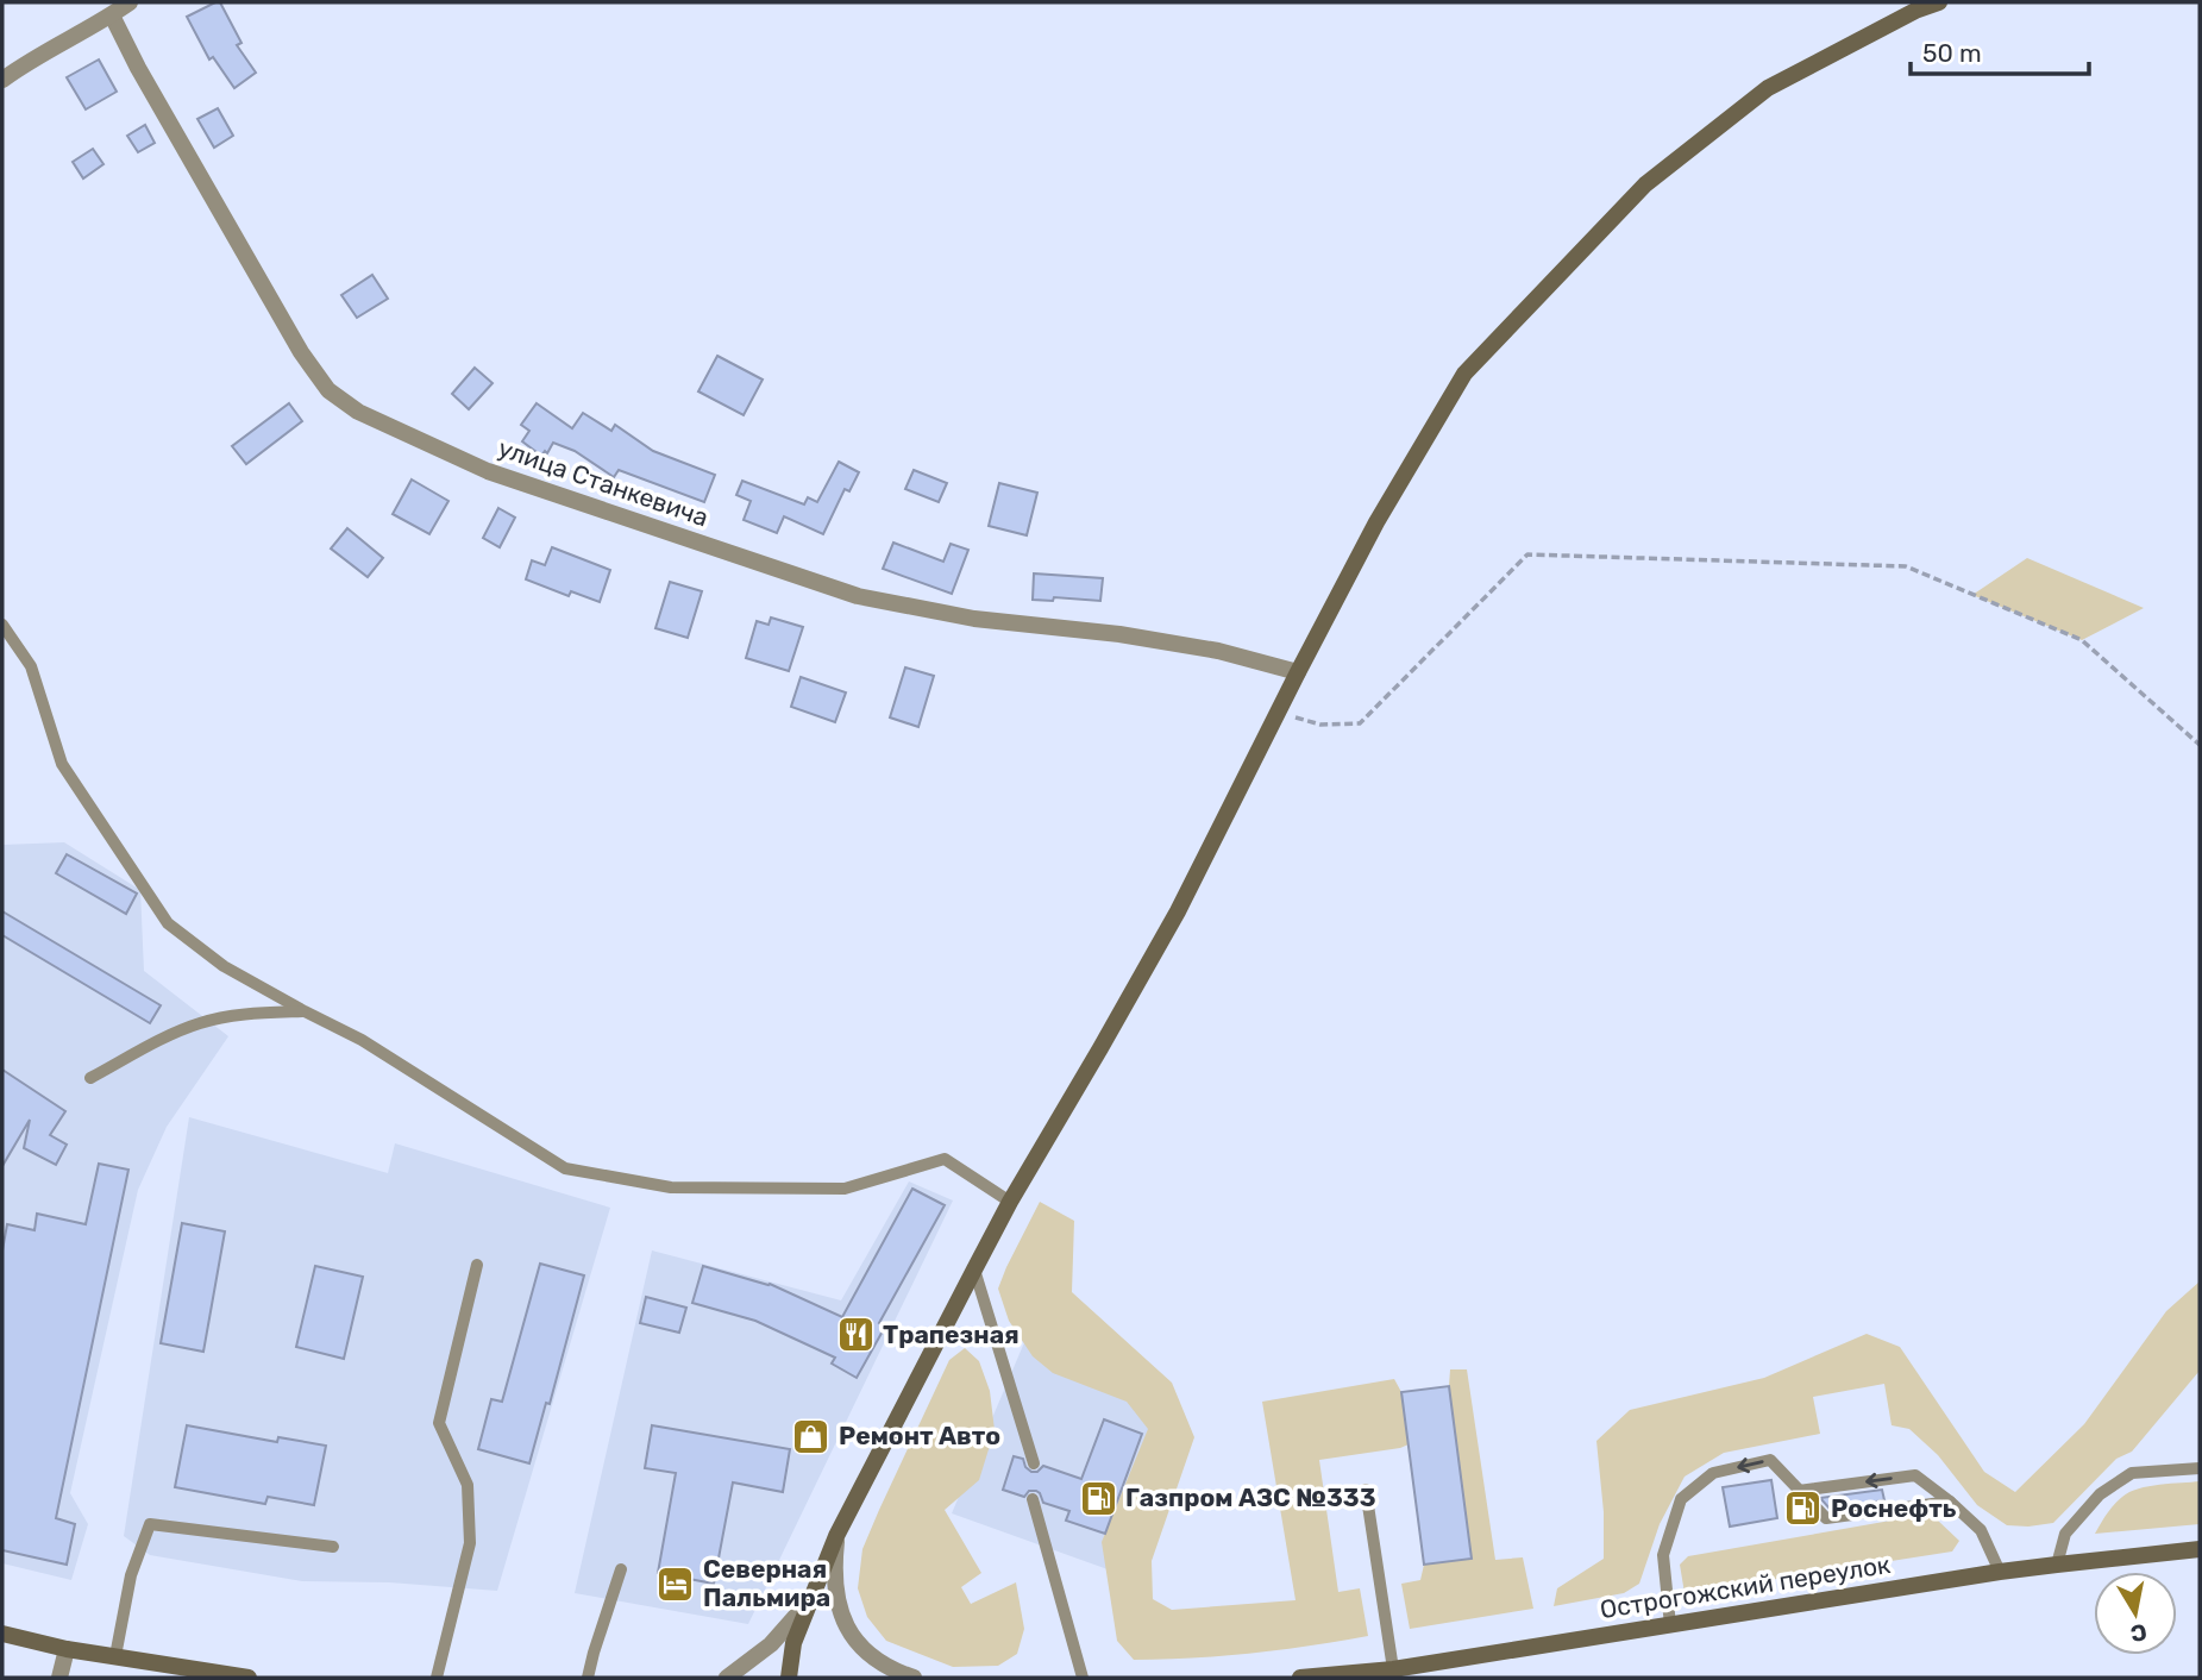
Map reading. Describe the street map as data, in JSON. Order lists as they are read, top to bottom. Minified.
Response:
{"streets":{"main road":["Острогожский переулок"],"street":["улица Станкевича"]},"places":{"restaurant":["Трапезная"],"shop":["Ремонт Авто"],"fuel station":["Газпром АЗС №333","Роснефть"],"hotel":["Северная Пальмира"]},"scale_bar":"50 m","north":"bottom"}
